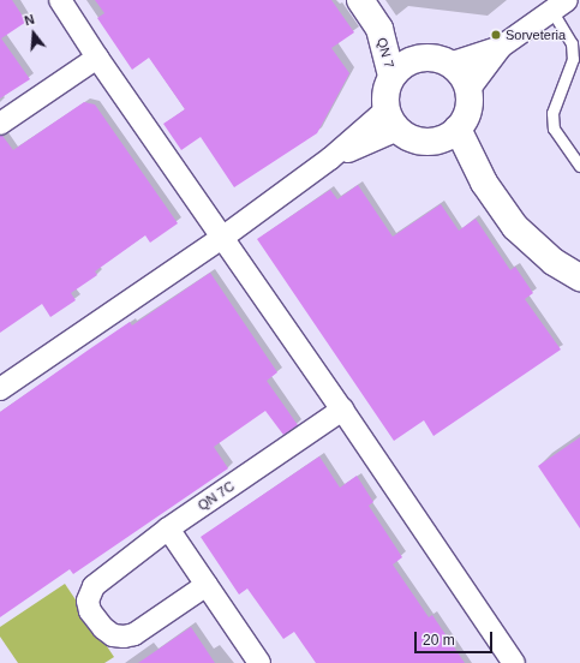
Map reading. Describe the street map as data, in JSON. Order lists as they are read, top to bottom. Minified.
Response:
{"streets":{"street":["QN 7","QN 7C"]},"places":["Sorveteria"],"scale_bar":"20 m","north":"top"}
